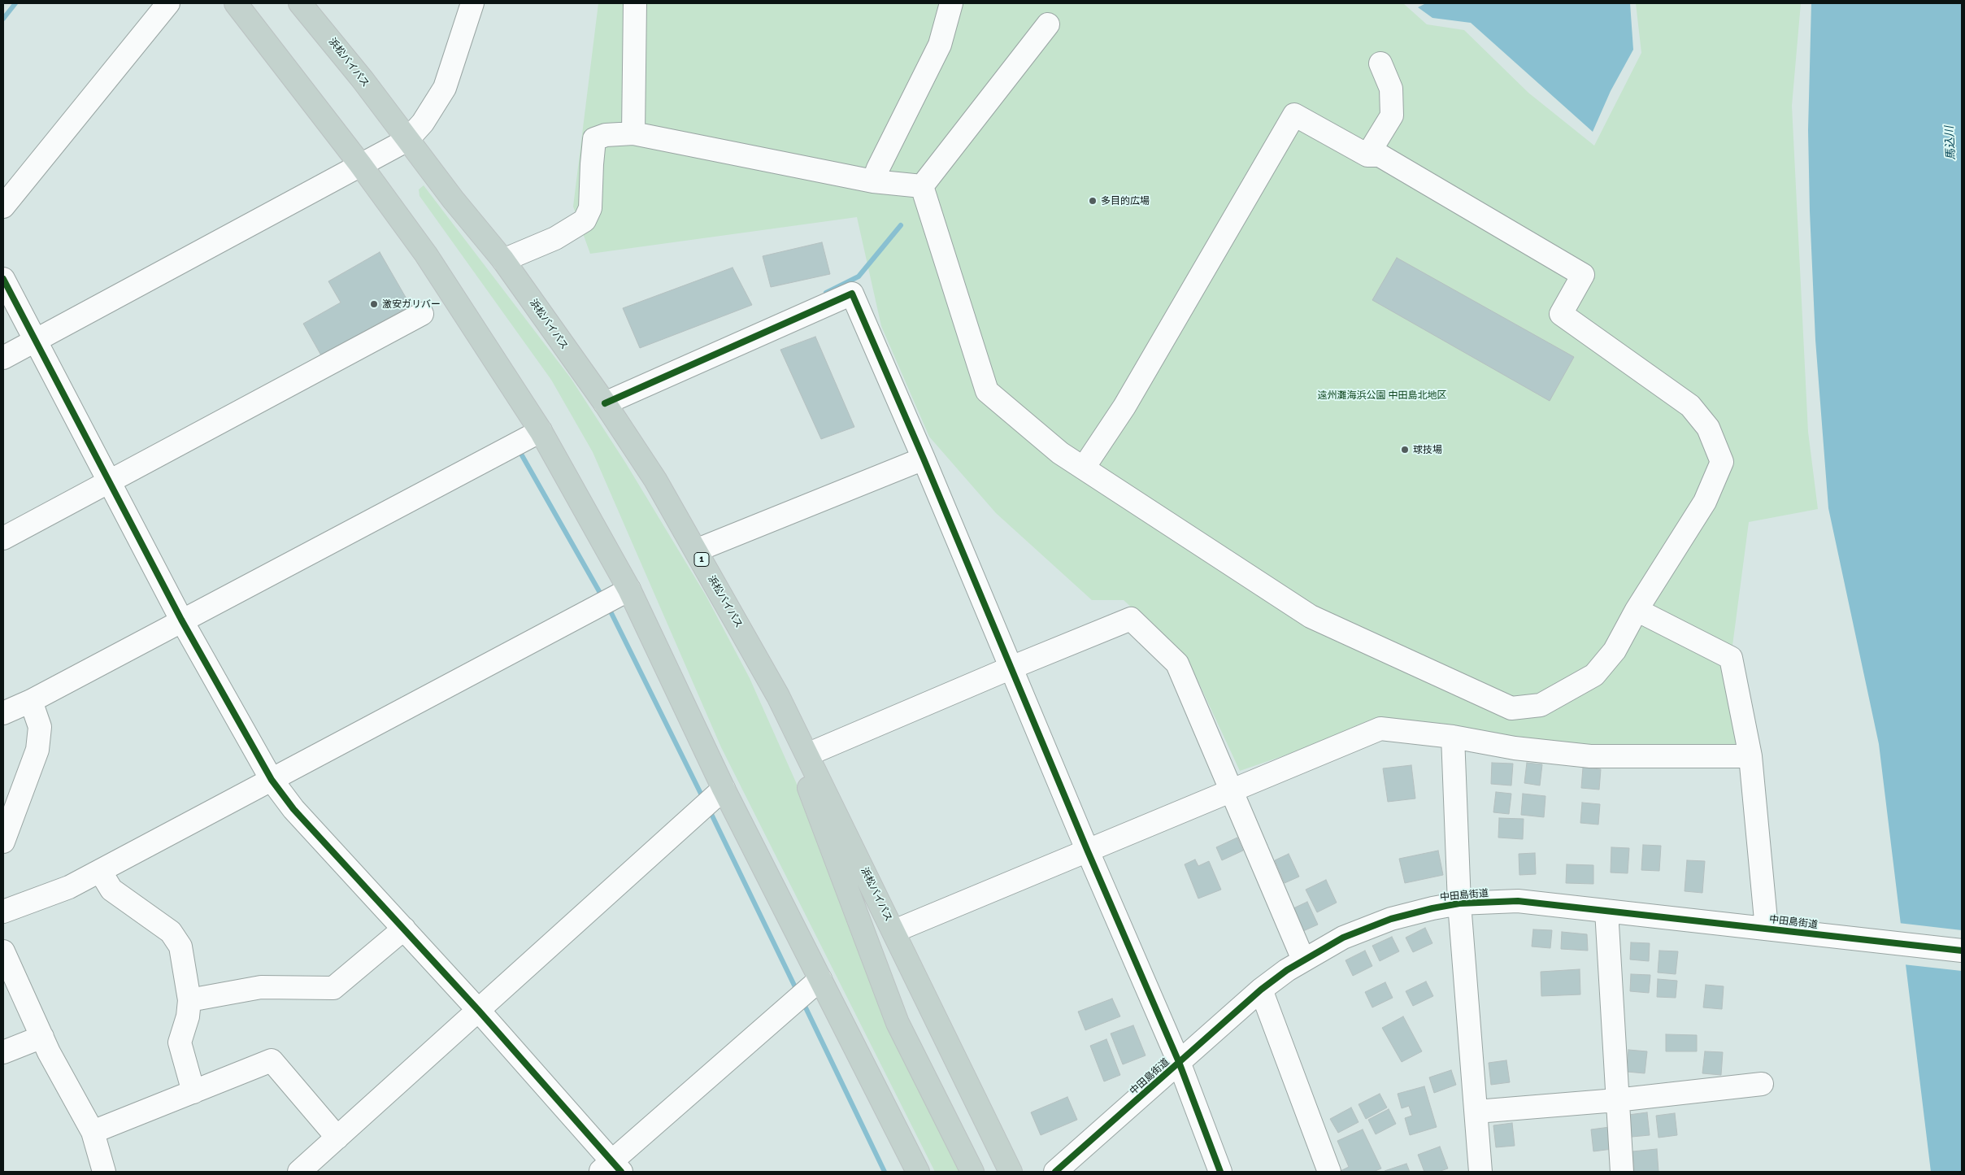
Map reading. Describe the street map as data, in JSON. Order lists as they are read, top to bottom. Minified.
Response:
{"streets":{"highway":["浜松バイパス","1"],"street":["中田島街道"]},"water":["馬込川"],"parks":["遠州灘海浜公園 中田島北地区"],"places":["多目的広場","激安ガリバー","球技場"]}
